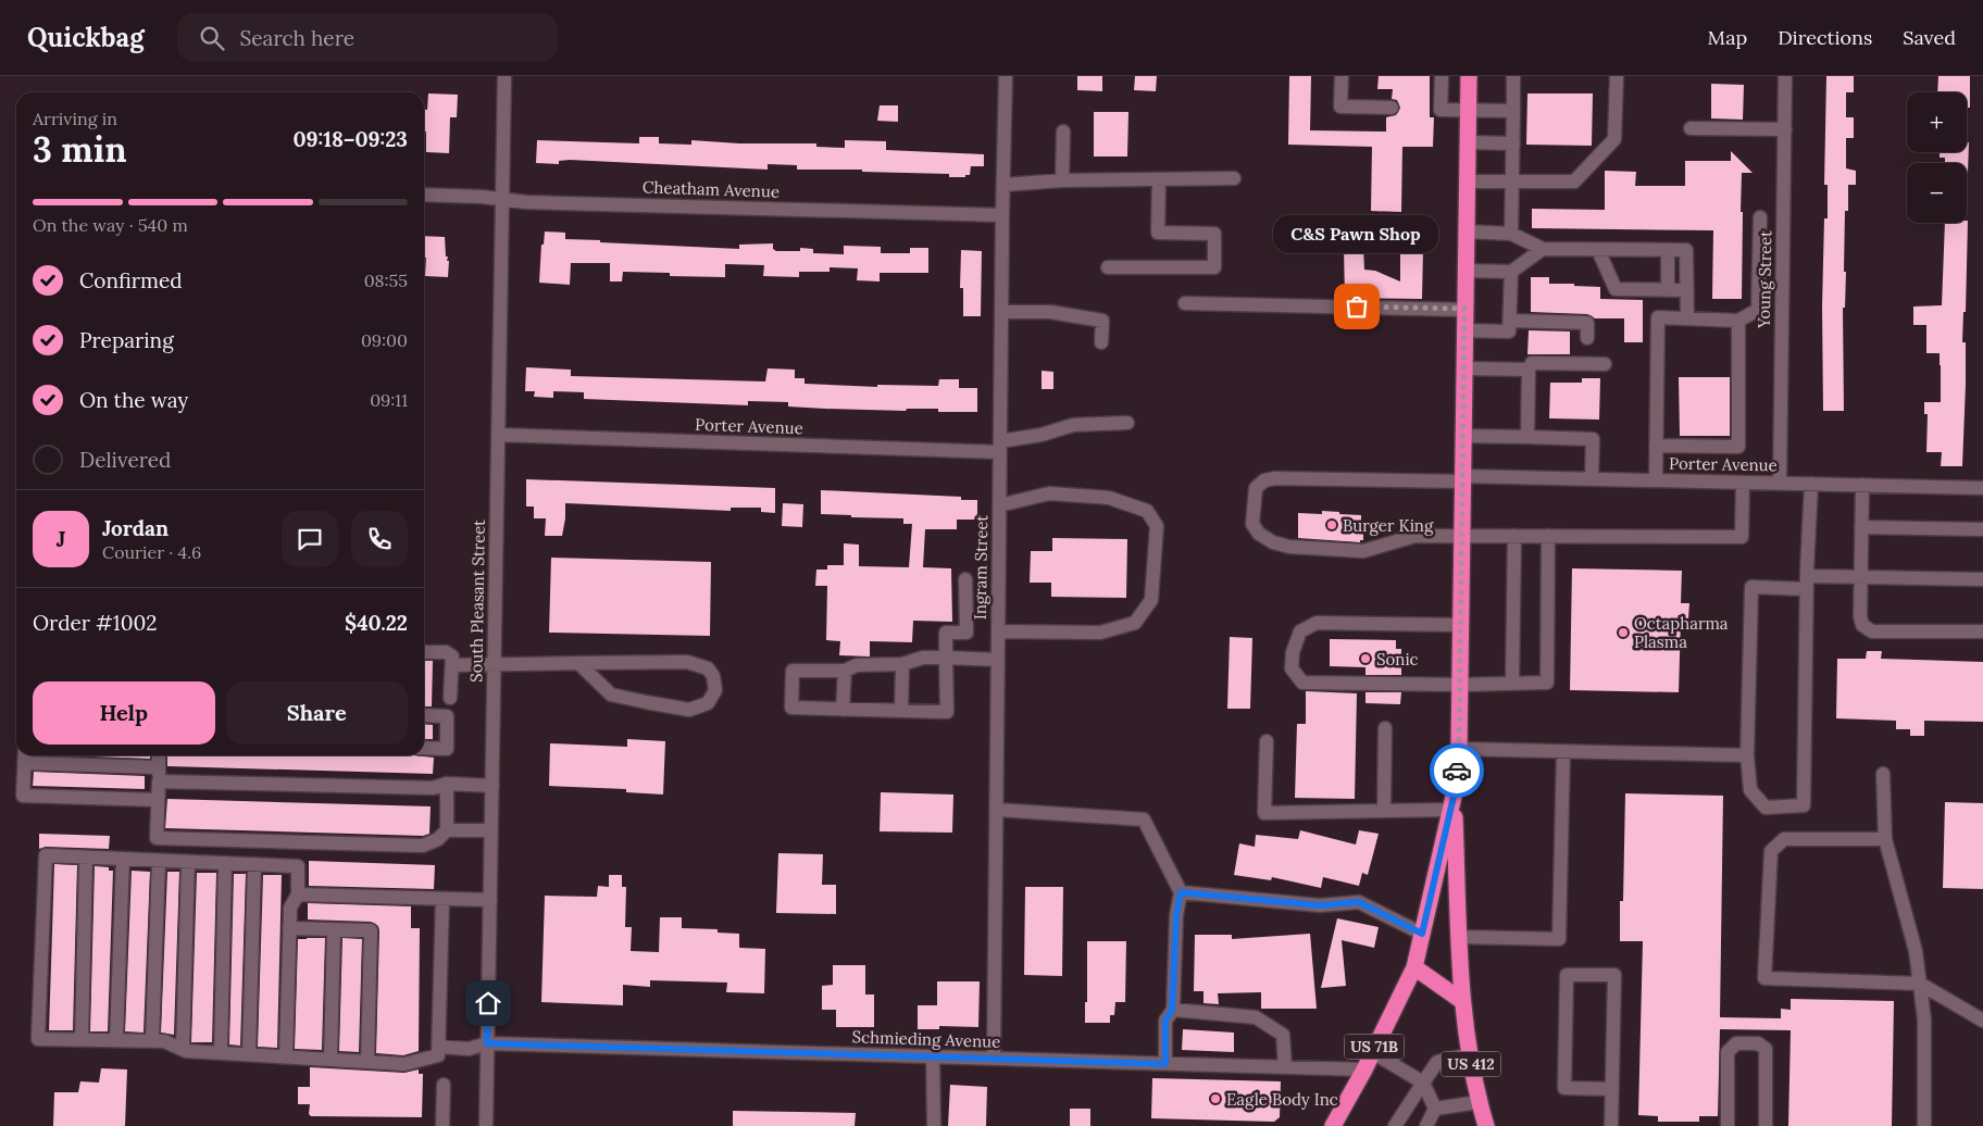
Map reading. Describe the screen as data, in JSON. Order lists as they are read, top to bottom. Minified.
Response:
{"streets":{"highway":["US 71B","US 412"],"street":["Cheatham Avenue","Young Street","Porter Avenue","Ingram Street","South Pleasant Street","Schmieding Avenue"]},"crossings":[["Cheatham Avenue","Ingram Street"],["Cheatham Avenue","South Pleasant Street"],["Young Street","Porter Avenue"],["Porter Avenue","Ingram Street"],["Porter Avenue","South Pleasant Street"],["Porter Avenue","US 71B"],["Ingram Street","Schmieding Avenue"],["South Pleasant Street","Schmieding Avenue"],["Schmieding Avenue","US 71B"],["US 71B","US 412"]],"places":["C&S Pawn Shop","Burger King","Octapharma Plasma","Sonic","Eagle Body Inc"],"page":{"header":"Quickbag","search":"Search here","nav":["Map","Directions","Saved"],"map_buttons":["+","−"],"heading":["3 min","Arriving in","09:18–09:23"],"panel":["Jordan","Courier · 4.6","Order #1002","$40.22"],"bar":"On the way · 540 m","bubble":"C&S Pawn Shop","list":[["Confirmed","08:55"],["Preparing","09:00"],["On the way","09:11"],"Delivered"],"round":"J","buttons":["Help","Share"]}}
